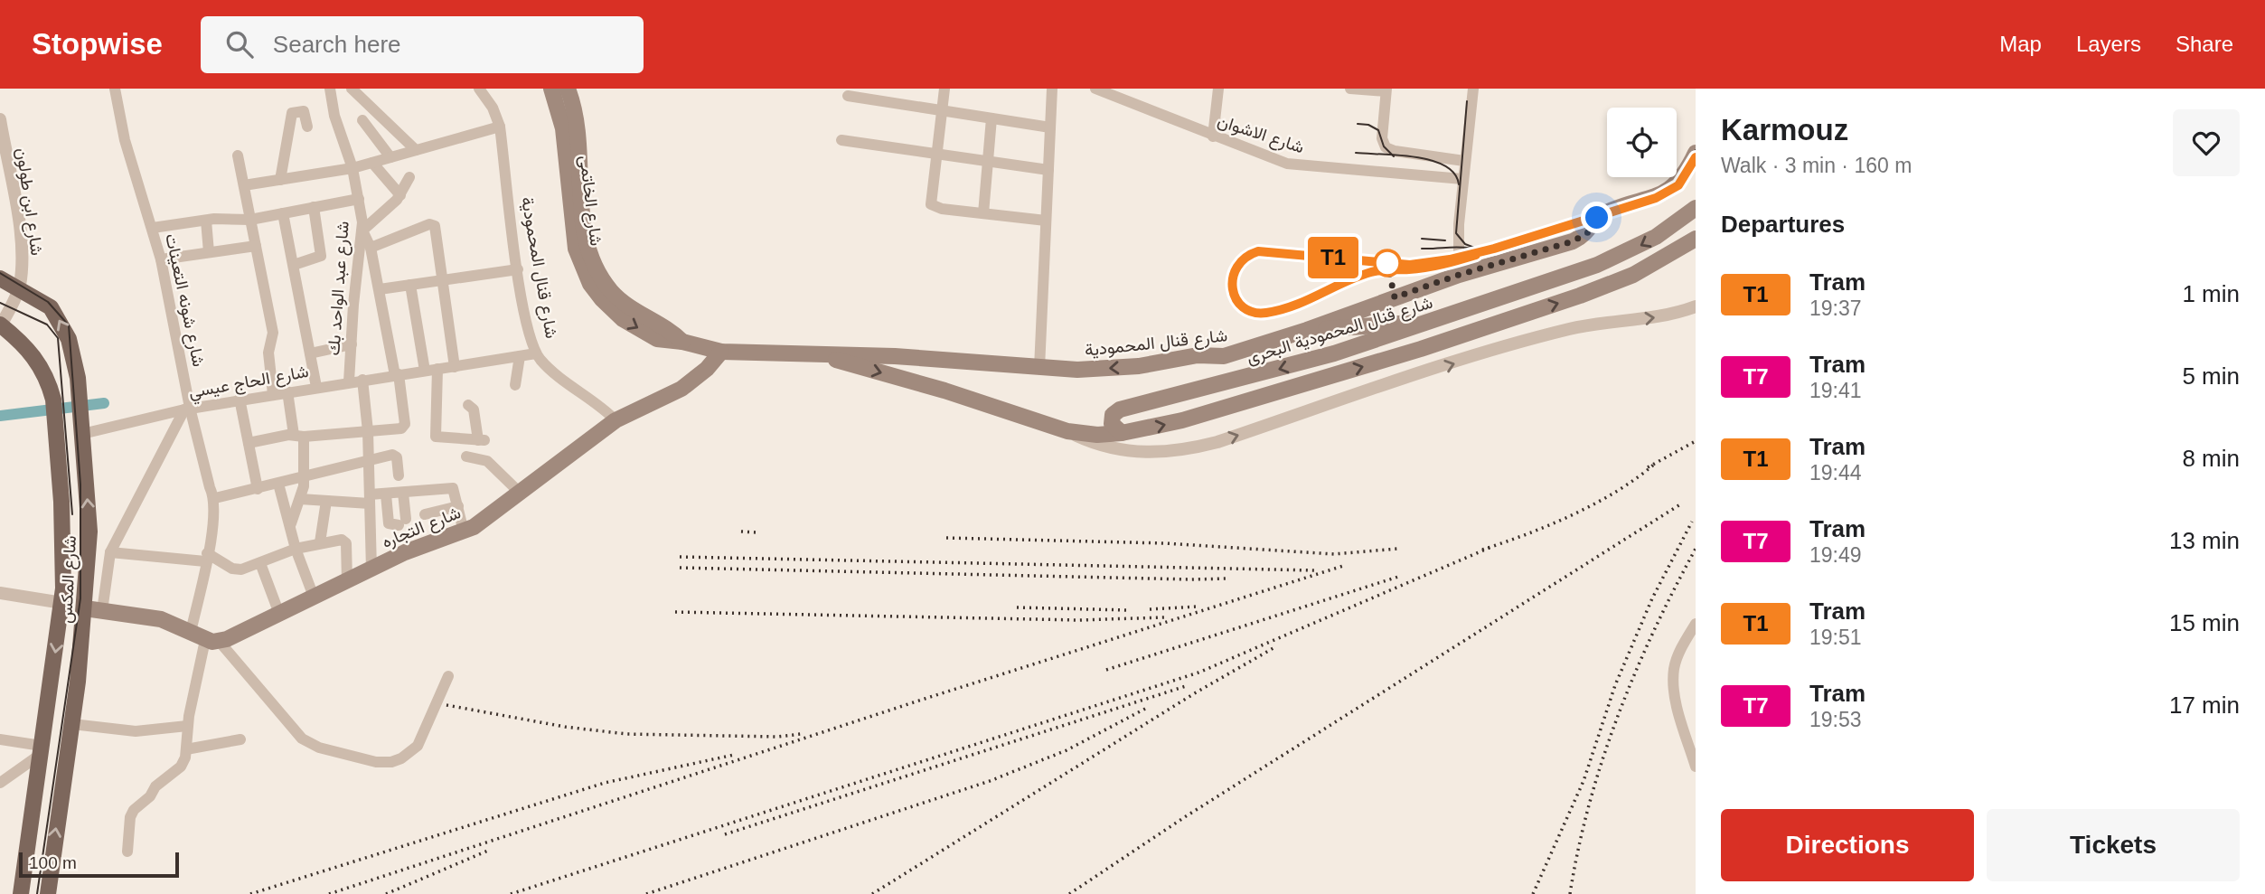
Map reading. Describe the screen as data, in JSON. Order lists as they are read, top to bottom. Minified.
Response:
{"streets":{"main road":["شارع الخاتمى","شارع قنال المحمودية","شارع قنال المحمودية البحرى","شارع التجاره","شارع المكس"],"street":["شارع الاشوان","شارع ابن طولون","شارع عبد الواحد بك","شارع شونه التعينات","شارع الحاج عيسي"]},"crossings":[["شارع الخاتمى","شارع قنال المحمودية"],["شارع ابن طولون","شارع المكس"],["شارع قنال المحمودية","شارع الحاج عيسي"],["شارع قنال المحمودية","شارع التجاره"],["شارع عبد الواحد بك","شارع الحاج عيسي"],["شارع شونه التعينات","شارع الحاج عيسي"],["شارع شونه التعينات","شارع التجاره"]],"lines":["tram line T1"],"scale_bar":"100 m","page":{"header":"Stopwise","search":"Search here","nav":["Map","Layers","Share"],"on_map":"T1","heading":[["Karmouz","Walk · 3 min · 160 m"],"Departures"],"list":[{"mark":"T1","name":"Tram","note":"19:37","value":"1 min"},{"mark":"T7","name":"Tram","note":"19:41","value":"5 min"},{"mark":"T1","name":"Tram","note":"19:44","value":"8 min"},{"mark":"T7","name":"Tram","note":"19:49","value":"13 min"},{"mark":"T1","name":"Tram","note":"19:51","value":"15 min"},{"mark":"T7","name":"Tram","note":"19:53","value":"17 min"}],"buttons":["Directions","Tickets"],"scale":"100 m"}}
